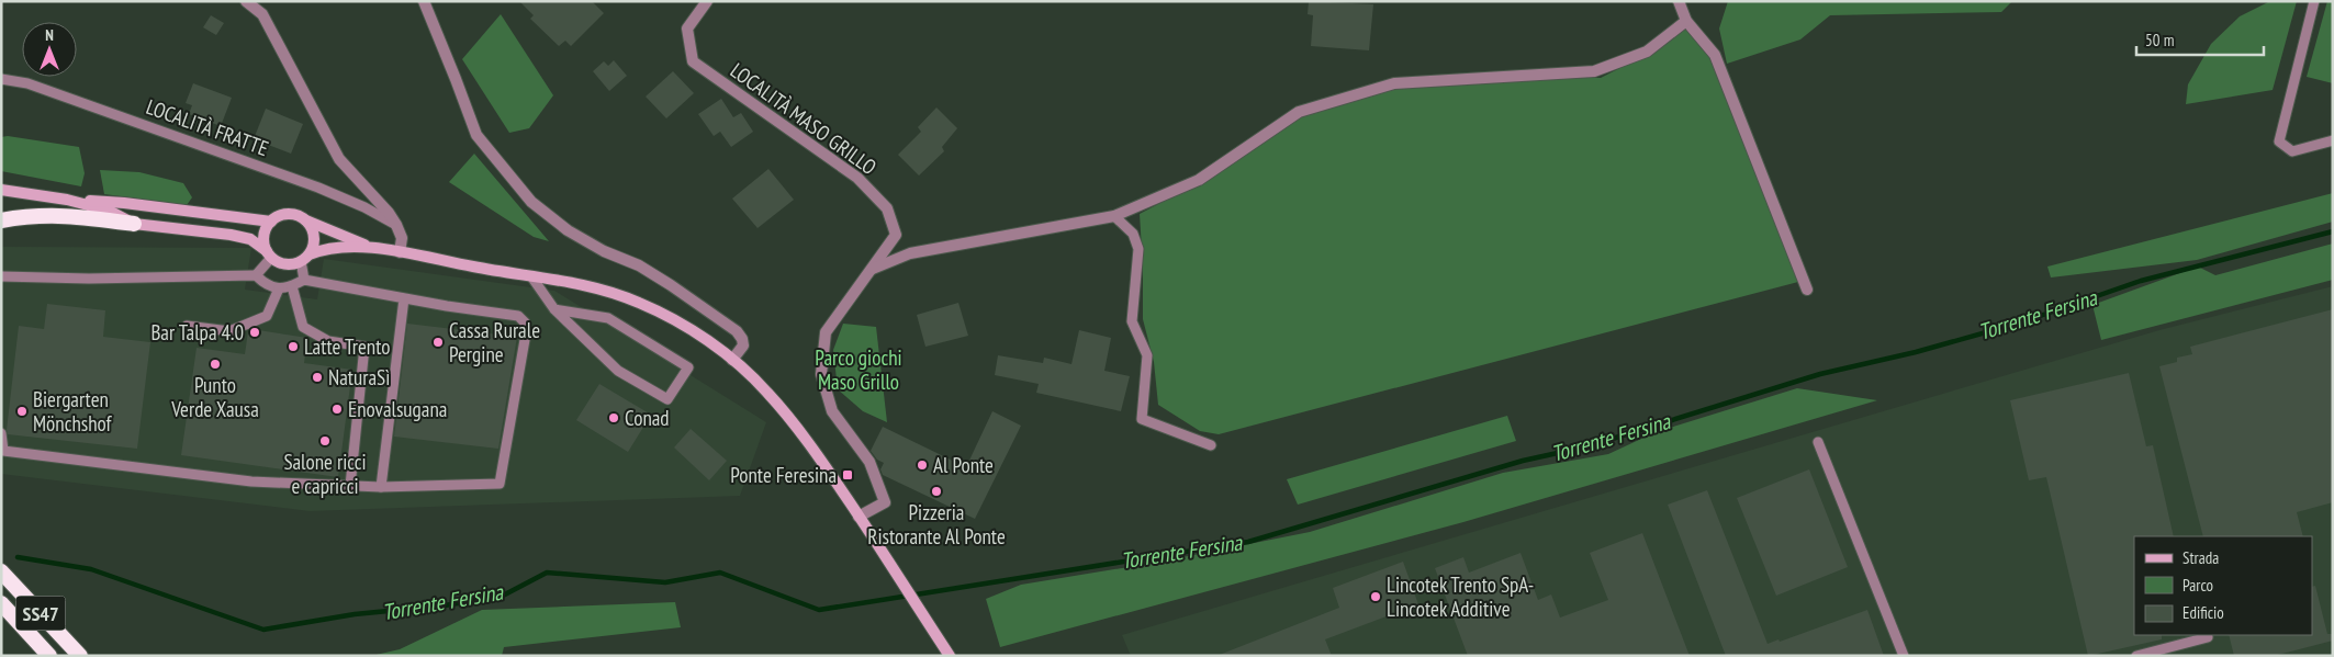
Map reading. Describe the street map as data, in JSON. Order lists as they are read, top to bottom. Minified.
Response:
{"streets":{"highway":["SS47"],"street":["LOCALITÀ MASO GRILLO"],"lane":["LOCALITÀ FRATTE"]},"water":["Torrente Fersina"],"parks":["Parco giochi Maso Grillo"],"places":{"other":["Bar Talpa 4.0","Cassa Rurale Pergine","Latte Trento","Punto Verde Xausa","NaturaSì","Enovalsugana","Biergarten Mönchshof","Conad","Salone ricci e capricci","Al Ponte","Pizzeria Ristorante Al Ponte","Lincotek Trento SpA- Lincotek Additive"],"transit":["Ponte Feresina"]},"legend":["Strada","Parco","Edificio"],"scale_bar":"50 m","north":"top"}
